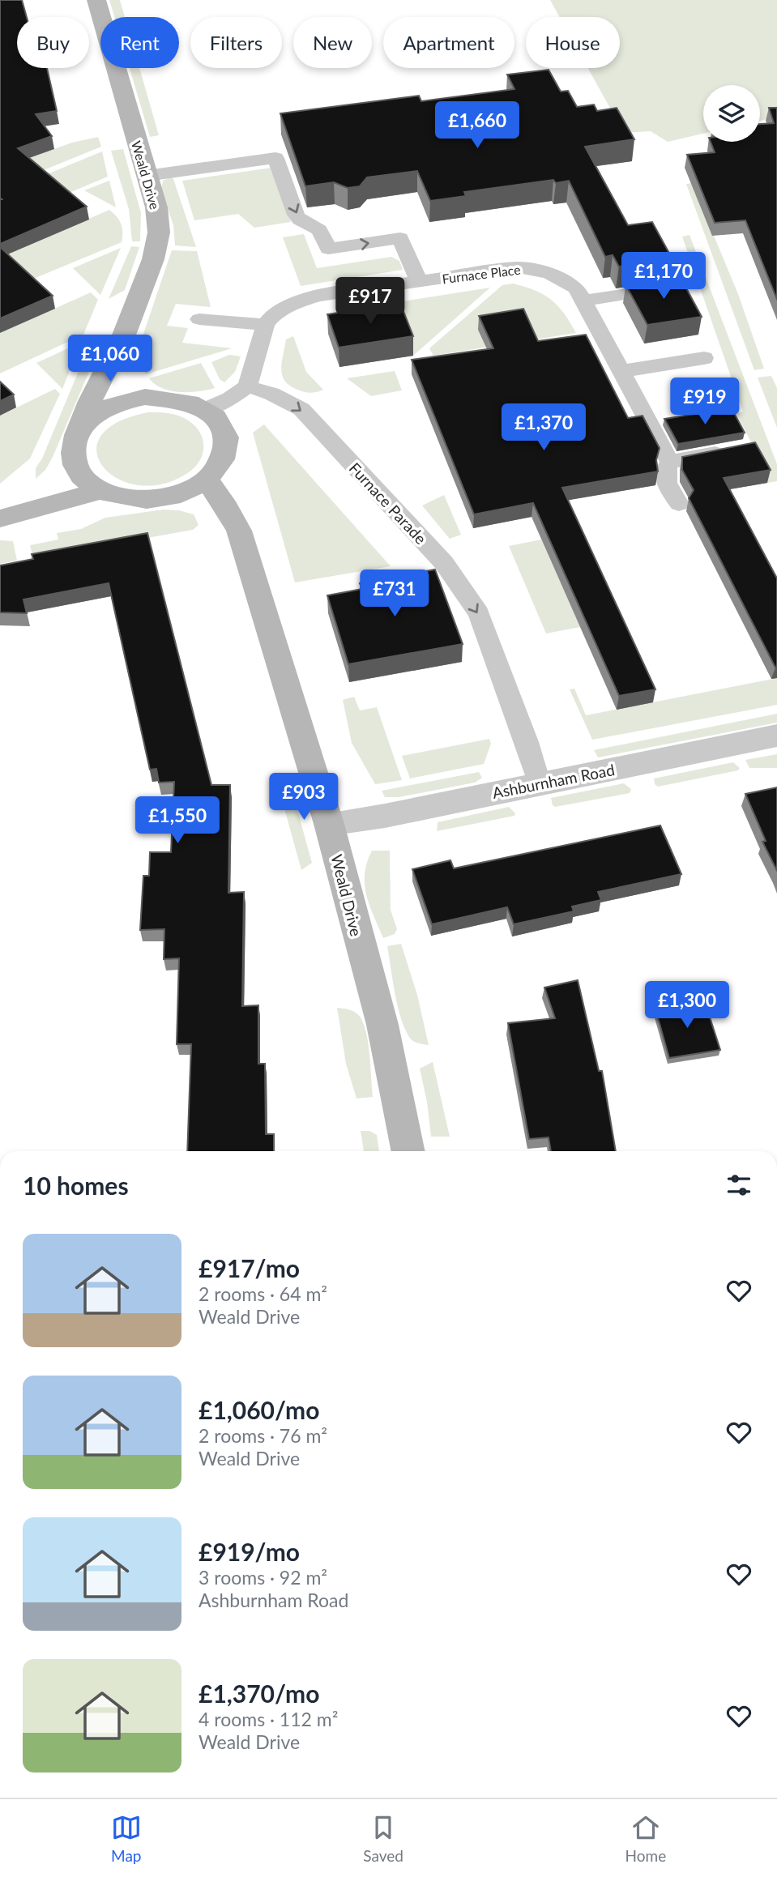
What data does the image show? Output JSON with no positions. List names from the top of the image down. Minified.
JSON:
{"streets":{"street":["Weald Drive","Ashburnham Road"],"lane":["Furnace Place","Furnace Parade"]},"crossings":[["Weald Drive","Ashburnham Road"],["Furnace Parade","Ashburnham Road"]],"one_way":["Furnace Parade"],"page":{"chip":["Buy","Rent","Filters","New","Apartment","House"],"price":["£1,660","£1,170","£917","£1,060","£919","£1,370","£731","£903","£1,550","£1,300"],"heading":"10 homes","list":[{"name":"£917/mo","note":"2 rooms · 64 m² · Weald Drive"},{"name":"£1,060/mo","note":"2 rooms · 76 m² · Weald Drive"},{"name":"£919/mo","note":"3 rooms · 92 m² · Ashburnham Road"},{"name":"£1,370/mo","note":"4 rooms · 112 m² · Weald Drive"}],"tabs":["Map","Saved","Home"]}}
